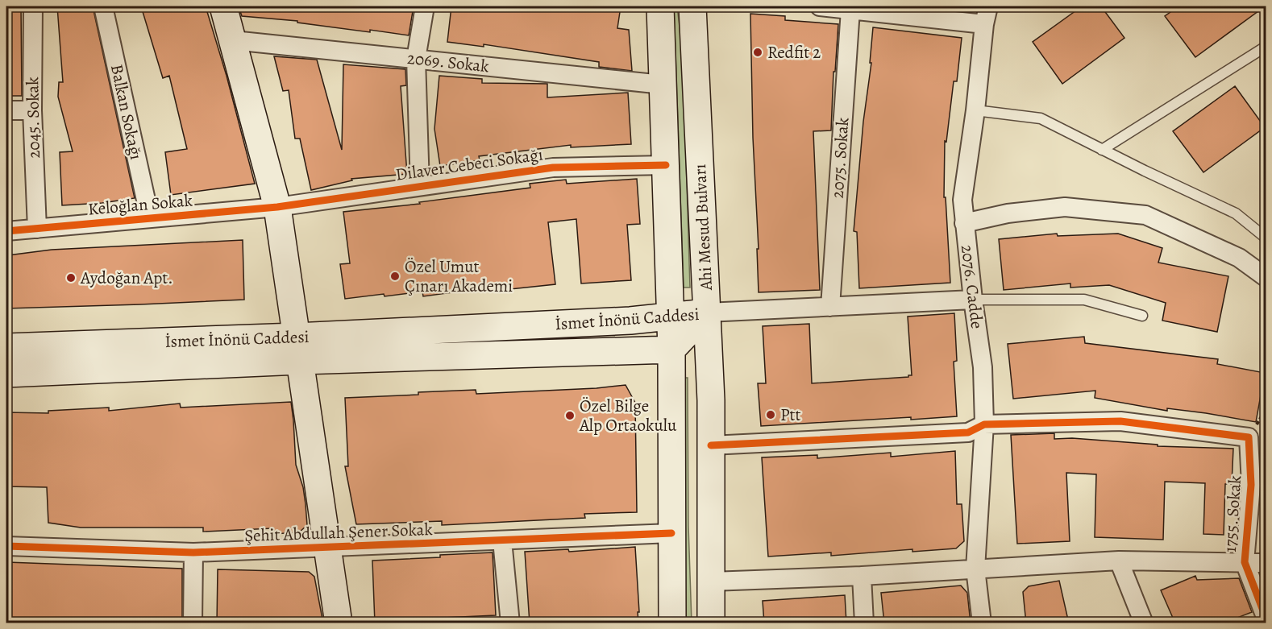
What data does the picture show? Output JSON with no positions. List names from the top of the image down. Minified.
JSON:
{"streets":{"main road":["Ahi Mesud Bulvarı","İsmet İnönü Caddesi"],"street":["2069. Sokak","Balkan Sokağı","2045. Sokak","2075. Sokak","Dilaver Cebeci Sokağı","Keloğlan Sokak","2076. Cadde","1755. Sokak","Şehit Abdullah Şener Sokak"]},"crossings":[["2069. Sokak","Ahi Mesud Bulvarı"],["Balkan Sokağı","Keloğlan Sokak"],["2045. Sokak","Keloğlan Sokak"],["Dilaver Cebeci Sokağı","Keloğlan Sokak"],["Dilaver Cebeci Sokağı","Ahi Mesud Bulvarı"],["Ahi Mesud Bulvarı","İsmet İnönü Caddesi"],["Ahi Mesud Bulvarı","Şehit Abdullah Şener Sokak"],["2076. Cadde","1755. Sokak"]],"places":["Redfit 2","Özel Umut Çınarı Akademi","Aydoğan Apt.","Ptt","Özel Bilge Alp Ortaokulu"]}
